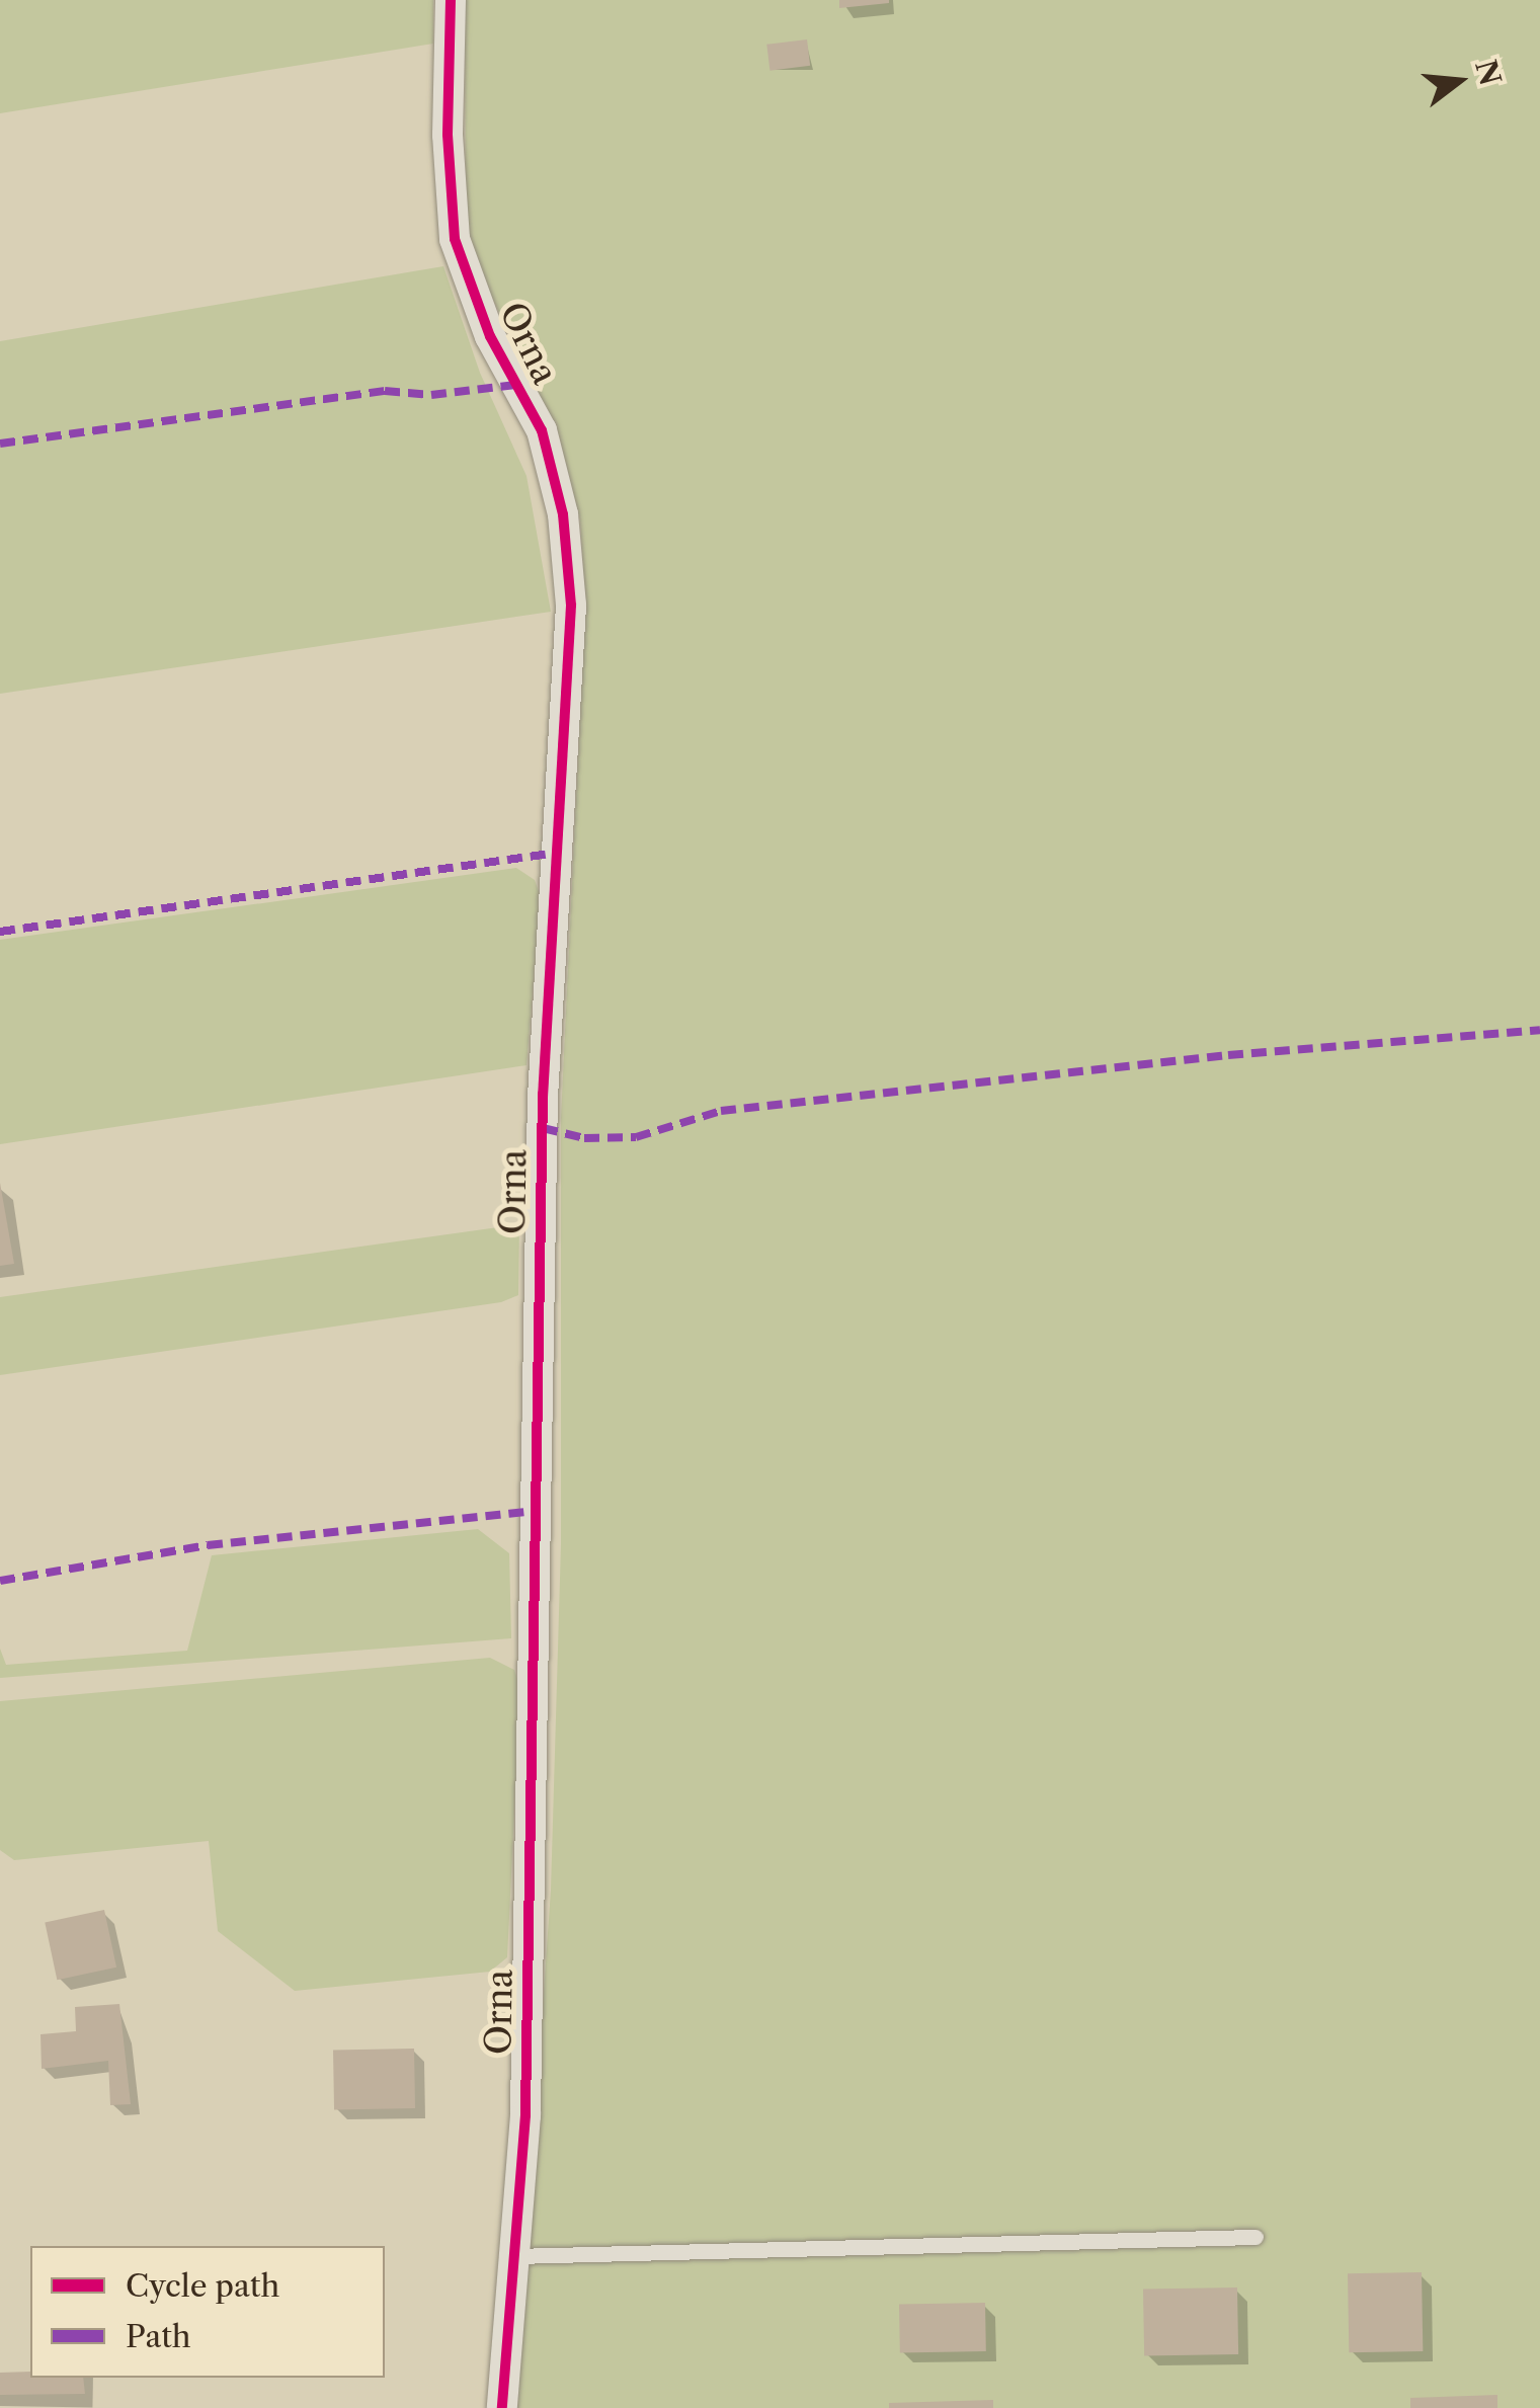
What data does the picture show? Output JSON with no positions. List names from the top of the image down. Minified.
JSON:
{"streets":{"street":["Orna"]},"legend":["Cycle path","Path"],"north":"right"}
